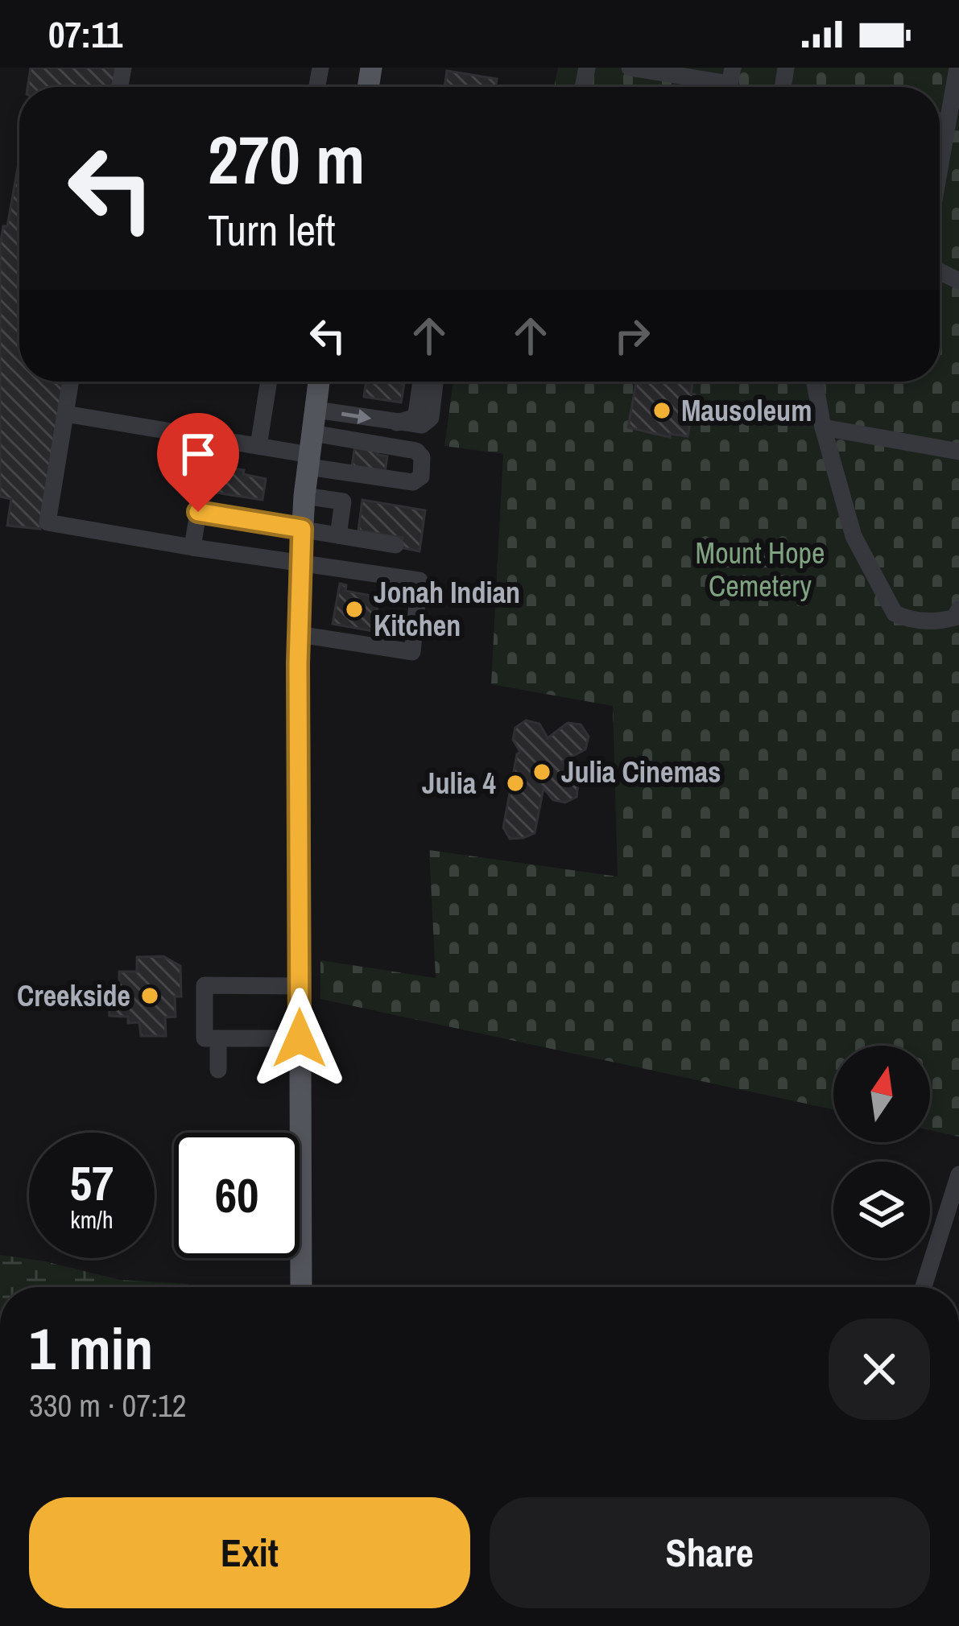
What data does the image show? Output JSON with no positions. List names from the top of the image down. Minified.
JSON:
{"parks":["Mount Hope Cemetery"],"places":["Mausoleum","Jonah Indian Kitchen","Julia Cinemas","Julia 4","Creekside"],"north":"top","page":{"status":"07:11","turn":["270 m","Turn left"],"speed":"57 km/h","limit":"60","heading":["1 min","330 m · 07:12"],"buttons":["Exit","Share"]}}
